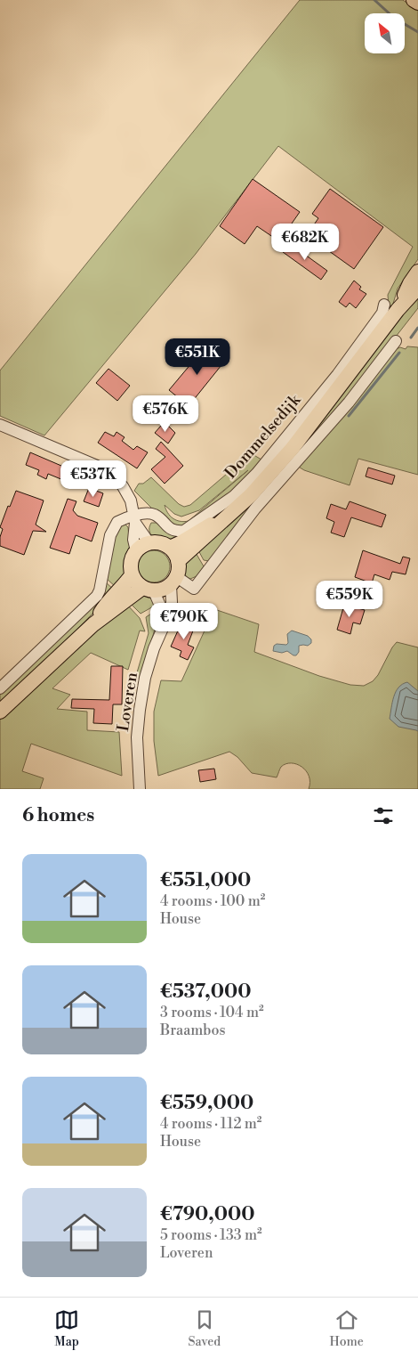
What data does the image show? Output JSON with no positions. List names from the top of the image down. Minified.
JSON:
{"streets":{"main road":["Dommelsedijk"],"street":["Loveren"]},"crossings":[["Dommelsedijk","Loveren"]],"north":"top left","page":{"price":["€682K","€551K","€576K","€537K","€559K","€790K"],"heading":"6 homes","list":[{"name":"€551,000","note":"4 rooms · 100 m² · House"},{"name":"€537,000","note":"3 rooms · 104 m² · Braambos"},{"name":"€559,000","note":"4 rooms · 112 m² · House"},{"name":"€790,000","note":"5 rooms · 133 m² · Loveren"}],"tabs":["Map","Saved","Home"]}}
